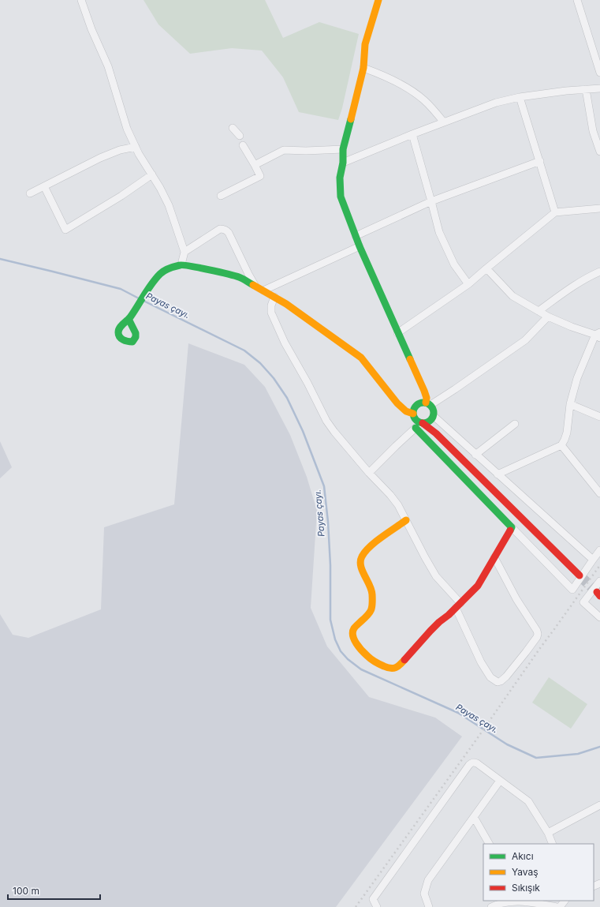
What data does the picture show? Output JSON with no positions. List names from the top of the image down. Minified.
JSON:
{"water":["Payas çayı."],"legend":["Akıcı","Yavaş","Sıkışık"],"scale_bar":"100 m"}
